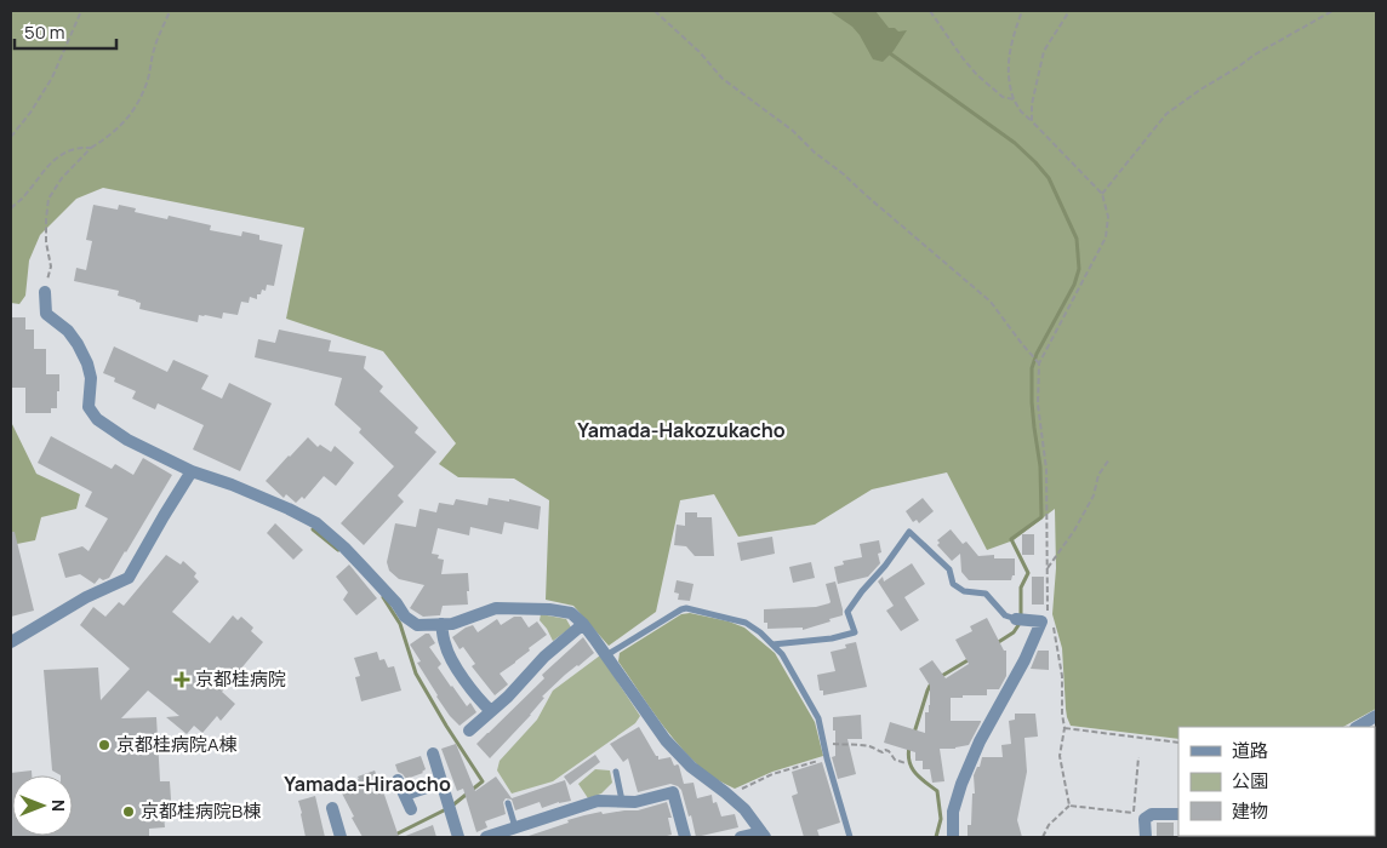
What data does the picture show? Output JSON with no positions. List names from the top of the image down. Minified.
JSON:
{"districts":["Yamada-Hakozukacho","Yamada-Hiraocho"],"places":{"health":["京都桂病院"],"other":["京都桂病院A棟","京都桂病院B棟"]},"legend":["道路","公園","建物"],"scale_bar":"50 m","north":"right"}
